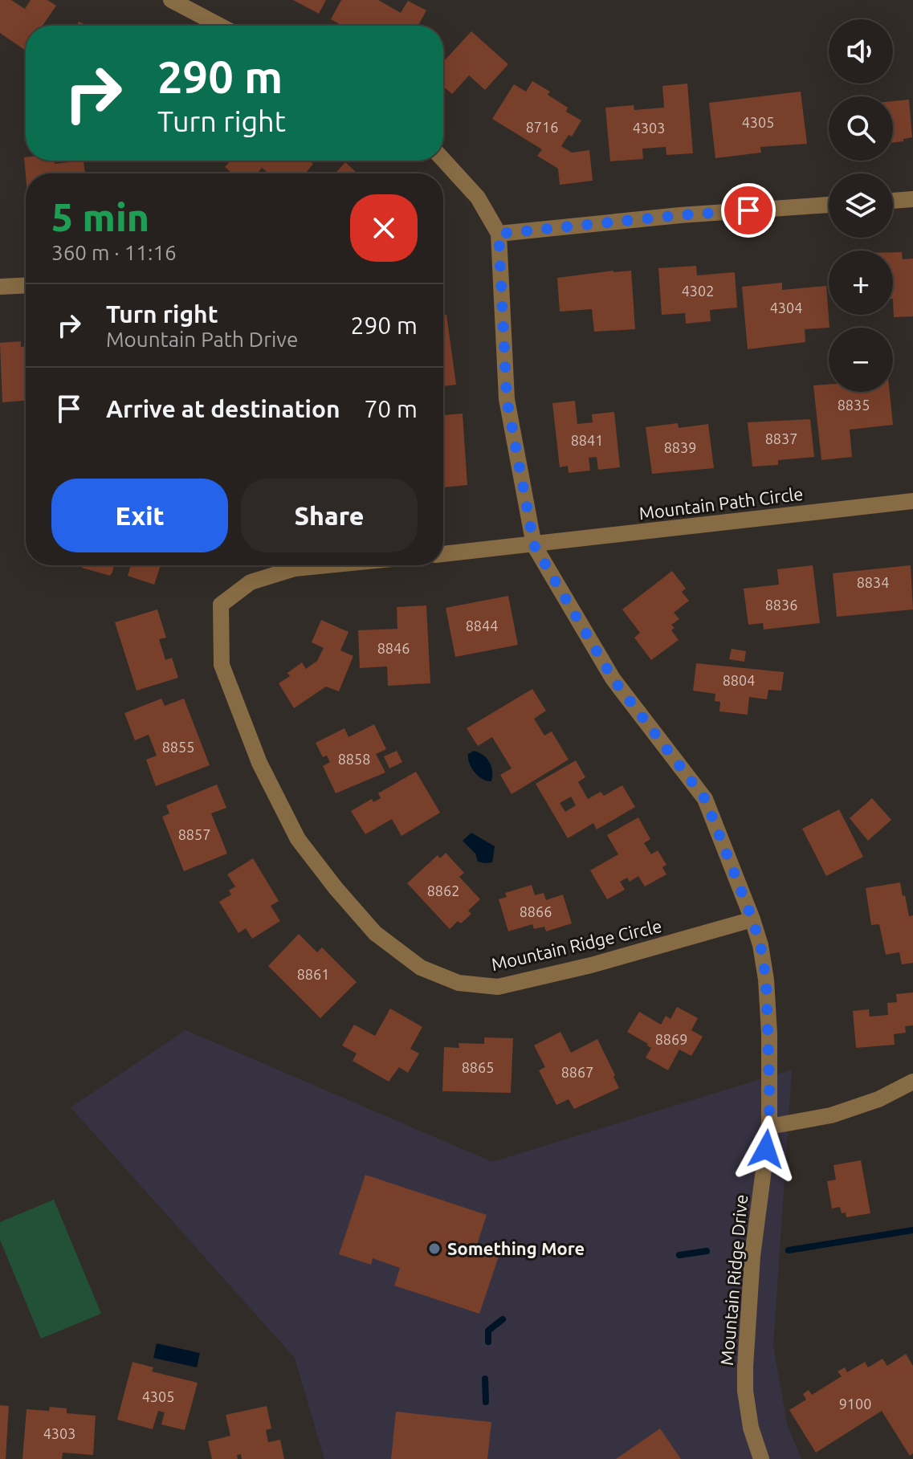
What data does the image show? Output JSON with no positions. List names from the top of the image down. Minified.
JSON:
{"streets":{"street":["Mountain Path Circle","Mountain Ridge Circle","Mountain Ridge Drive"]},"crossings":[["Mountain Path Circle","Mountain Ridge Drive"],["Mountain Ridge Circle","Mountain Ridge Drive"]],"places":["Something More"],"house_numbers":["4305","8716","4303","4302","4304","8835","8837","8841","8839","8834","8836","8844","8846","8804","8855","8858","8857","8862","8866","8861","8869","8865","8867","4305","9100","4303"],"page":{"map_buttons":["+","−"],"turn":["290 m","Turn right"],"heading":["5 min","360 m · 11:16"],"list":[{"name":"Turn right","note":"Mountain Path Drive","value":"290 m"},{"name":"Arrive at destination","value":"70 m"}],"buttons":["Exit","Share"]}}
